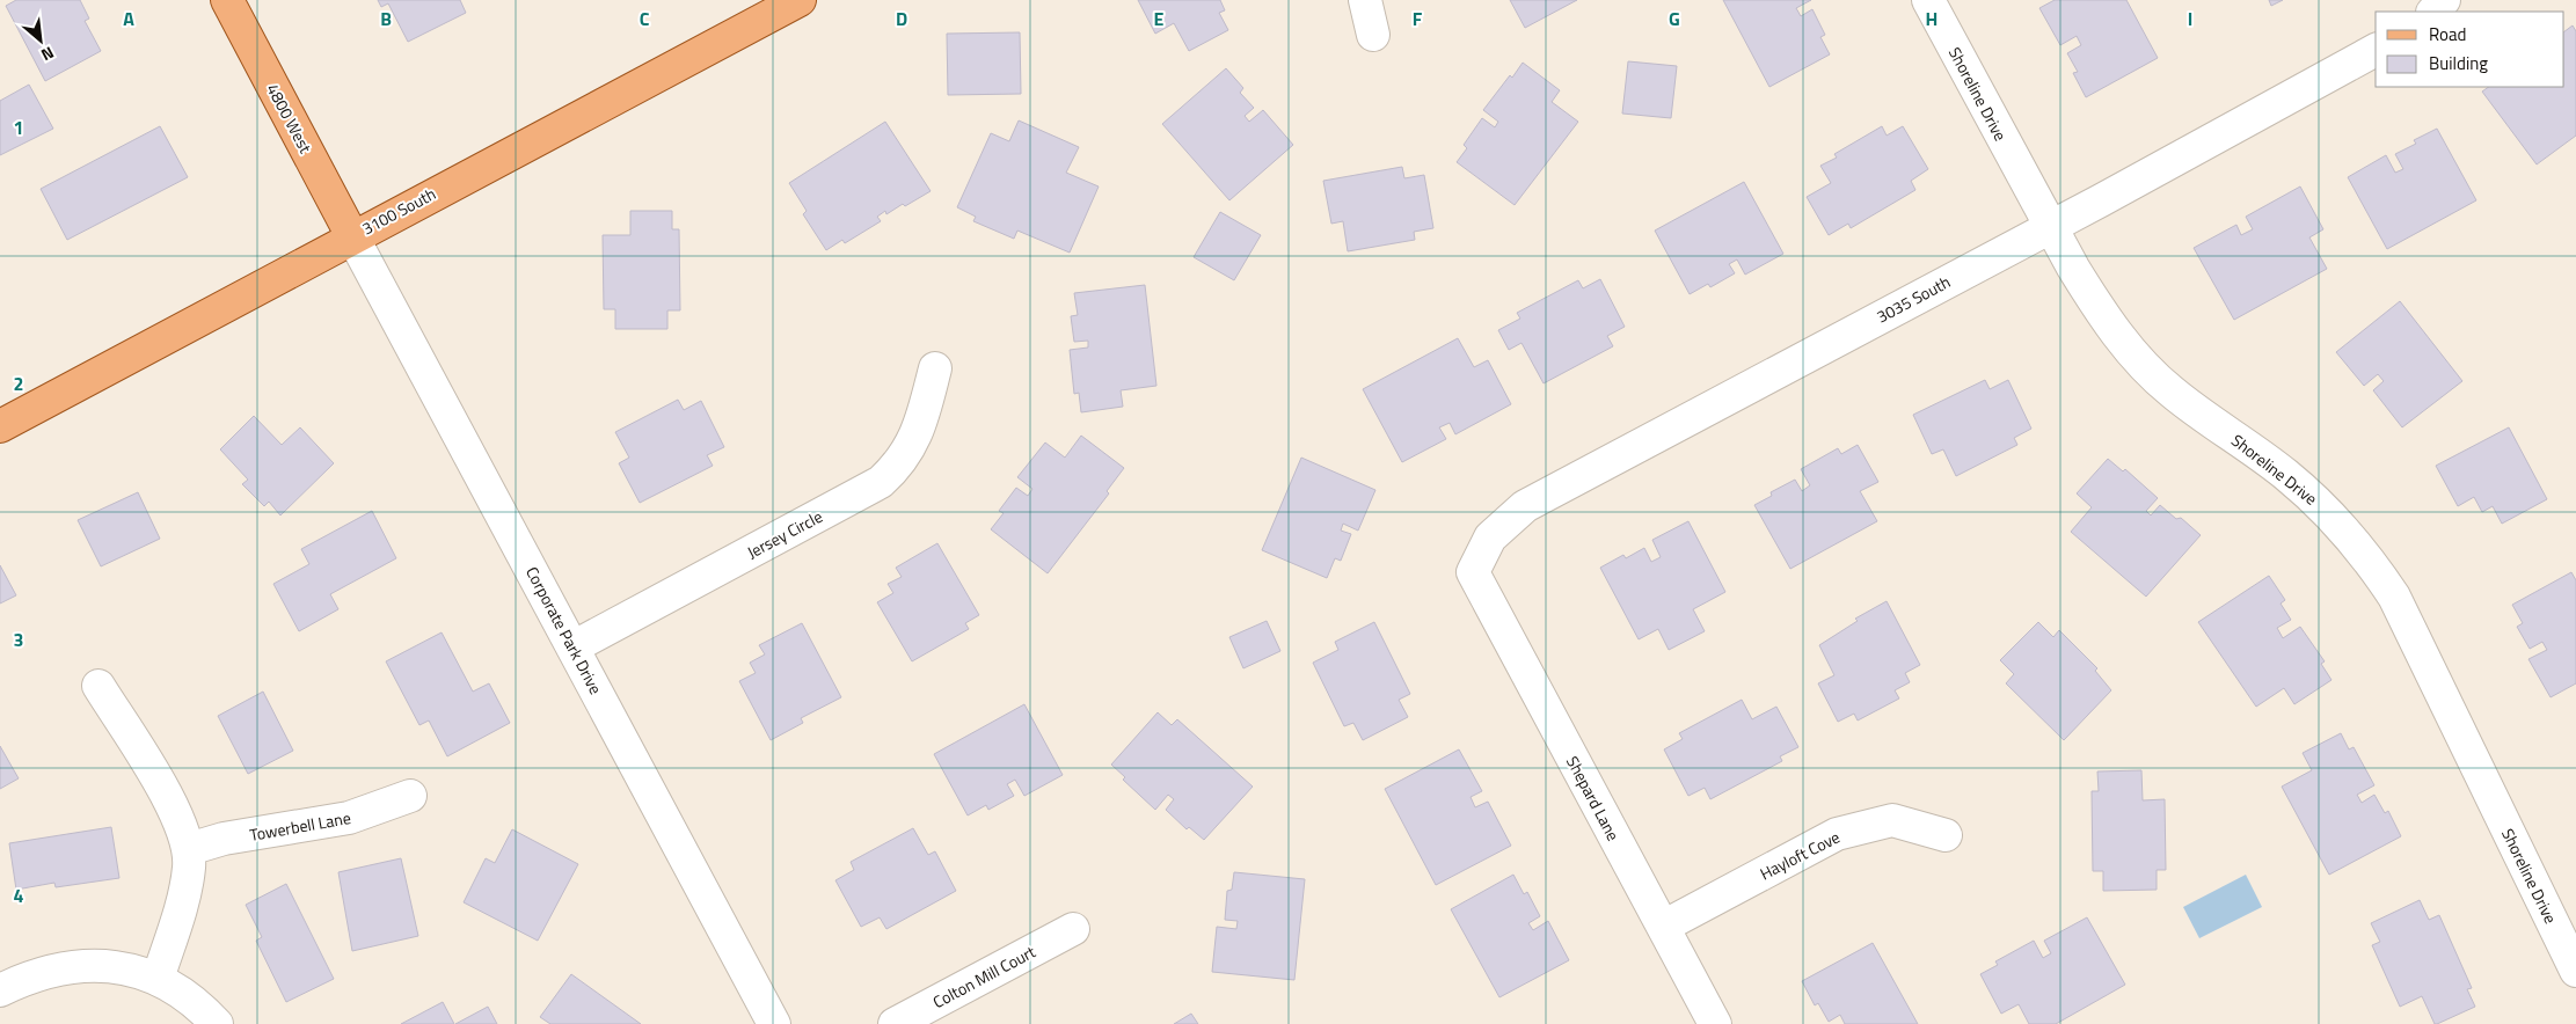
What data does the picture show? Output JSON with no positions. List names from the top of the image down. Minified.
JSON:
{"streets":{"main road":["4800 West","3100 South"],"street":["Shoreline Drive","3035 South","Jersey Circle","Corporate Park Drive","Shepard Lane","Towerbell Lane","Hayloft Cove","Colton Mill Court"]},"crossings":[["Shoreline Drive","3035 South"],["4800 West","3100 South"],["4800 West","Corporate Park Drive"],["3100 South","Corporate Park Drive"],["3035 South","Shepard Lane"],["Jersey Circle","Corporate Park Drive"],["Shepard Lane","Hayloft Cove"]],"legend":["Road","Building"],"north":"bottom right","grid":{"columns":["A","B","C","D","E","F","G","H","I"],"rows":["1","2","3","4"]}}
